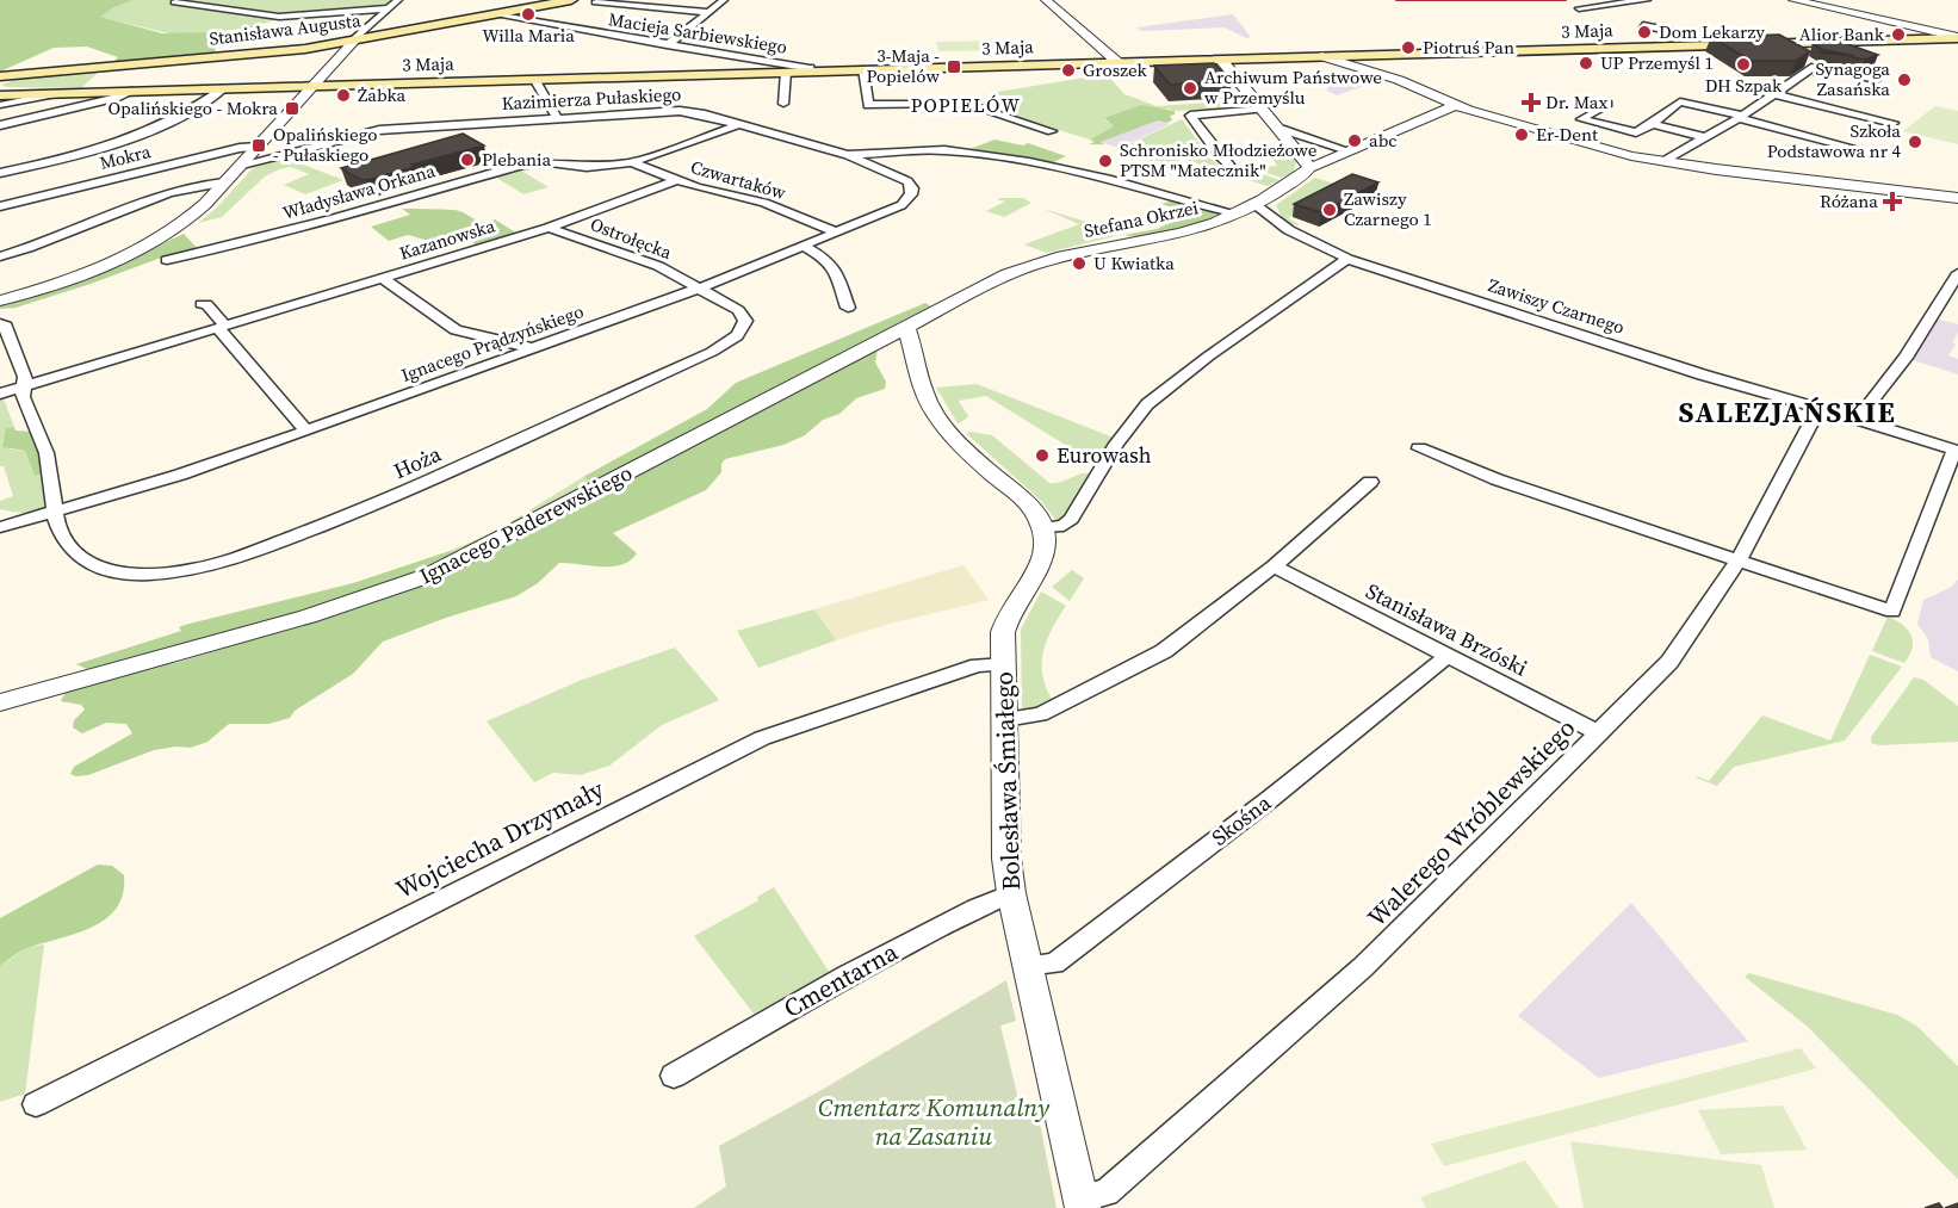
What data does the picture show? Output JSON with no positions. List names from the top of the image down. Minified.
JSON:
{"streets":{"main road":["Stanisława Augusta","3 Maja"],"street":["Macieja Sarbiewskiego","Kazimierza Pułaskiego","Mokra","Czwartaków","Władysława Orkana","Stefana Okrzei","Ostrołęcka","Kazanowska","Zawiszy Czarnego","Ignacego Prądzyńskiego","Hoża","Ignacego Paderewskiego","Stanisława Brzóski","Bolesława Śmiałego","Skośna","Walerego Wróblewskiego","Wojciecha Drzymały","Cmentarna"]},"crossings":[["Stanisława Augusta","Macieja Sarbiewskiego"],["3 Maja","Macieja Sarbiewskiego"],["Kazimierza Pułaskiego","Władysława Orkana"],["Kazimierza Pułaskiego","Stefana Okrzei"],["Kazimierza Pułaskiego","Ignacego Prądzyńskiego"],["Czwartaków","Władysława Orkana"],["Czwartaków","Kazanowska"],["Czwartaków","Ignacego Prądzyńskiego"],["Stefana Okrzei","Zawiszy Czarnego"],["Stefana Okrzei","Ignacego Paderewskiego"],["Ostrołęcka","Kazanowska"],["Ostrołęcka","Ignacego Prądzyńskiego"],["Ostrołęcka","Hoża"],["Zawiszy Czarnego","Walerego Wróblewskiego"],["Ignacego Prądzyńskiego","Hoża"],["Stanisława Brzóski","Skośna"],["Stanisława Brzóski","Walerego Wróblewskiego"],["Bolesława Śmiałego","Skośna"],["Bolesława Śmiałego","Walerego Wróblewskiego"],["Bolesława Śmiałego","Wojciecha Drzymały"],["Bolesława Śmiałego","Cmentarna"]],"districts":["POPIELÓW","SALEZJAŃSKIE"],"parks":["Cmentarz Komunalny na Zasaniu"],"places":{"other":["Willa Maria","Dom Lekarzy","Alior Bank","Piotruś Pan","UP Przemyśl 1","DH Szpak","Groszek","Synagoga Zasańska","Archiwum Państwowe w Przemyślu","Żabka","Er-Dent","abc","Szkoła Podstawowa nr 4","Plebania","Schronisko Młodzieżowe PTSM \"Matecznik\"","Zawiszy Czarnego 1","U Kwiatka","Eurowash"],"transit":["3-Maja - Popielów","Opalińskiego - Mokra","Opalińskiego - Pułaskiego"],"health":["Dr. Max","Różana"]}}
